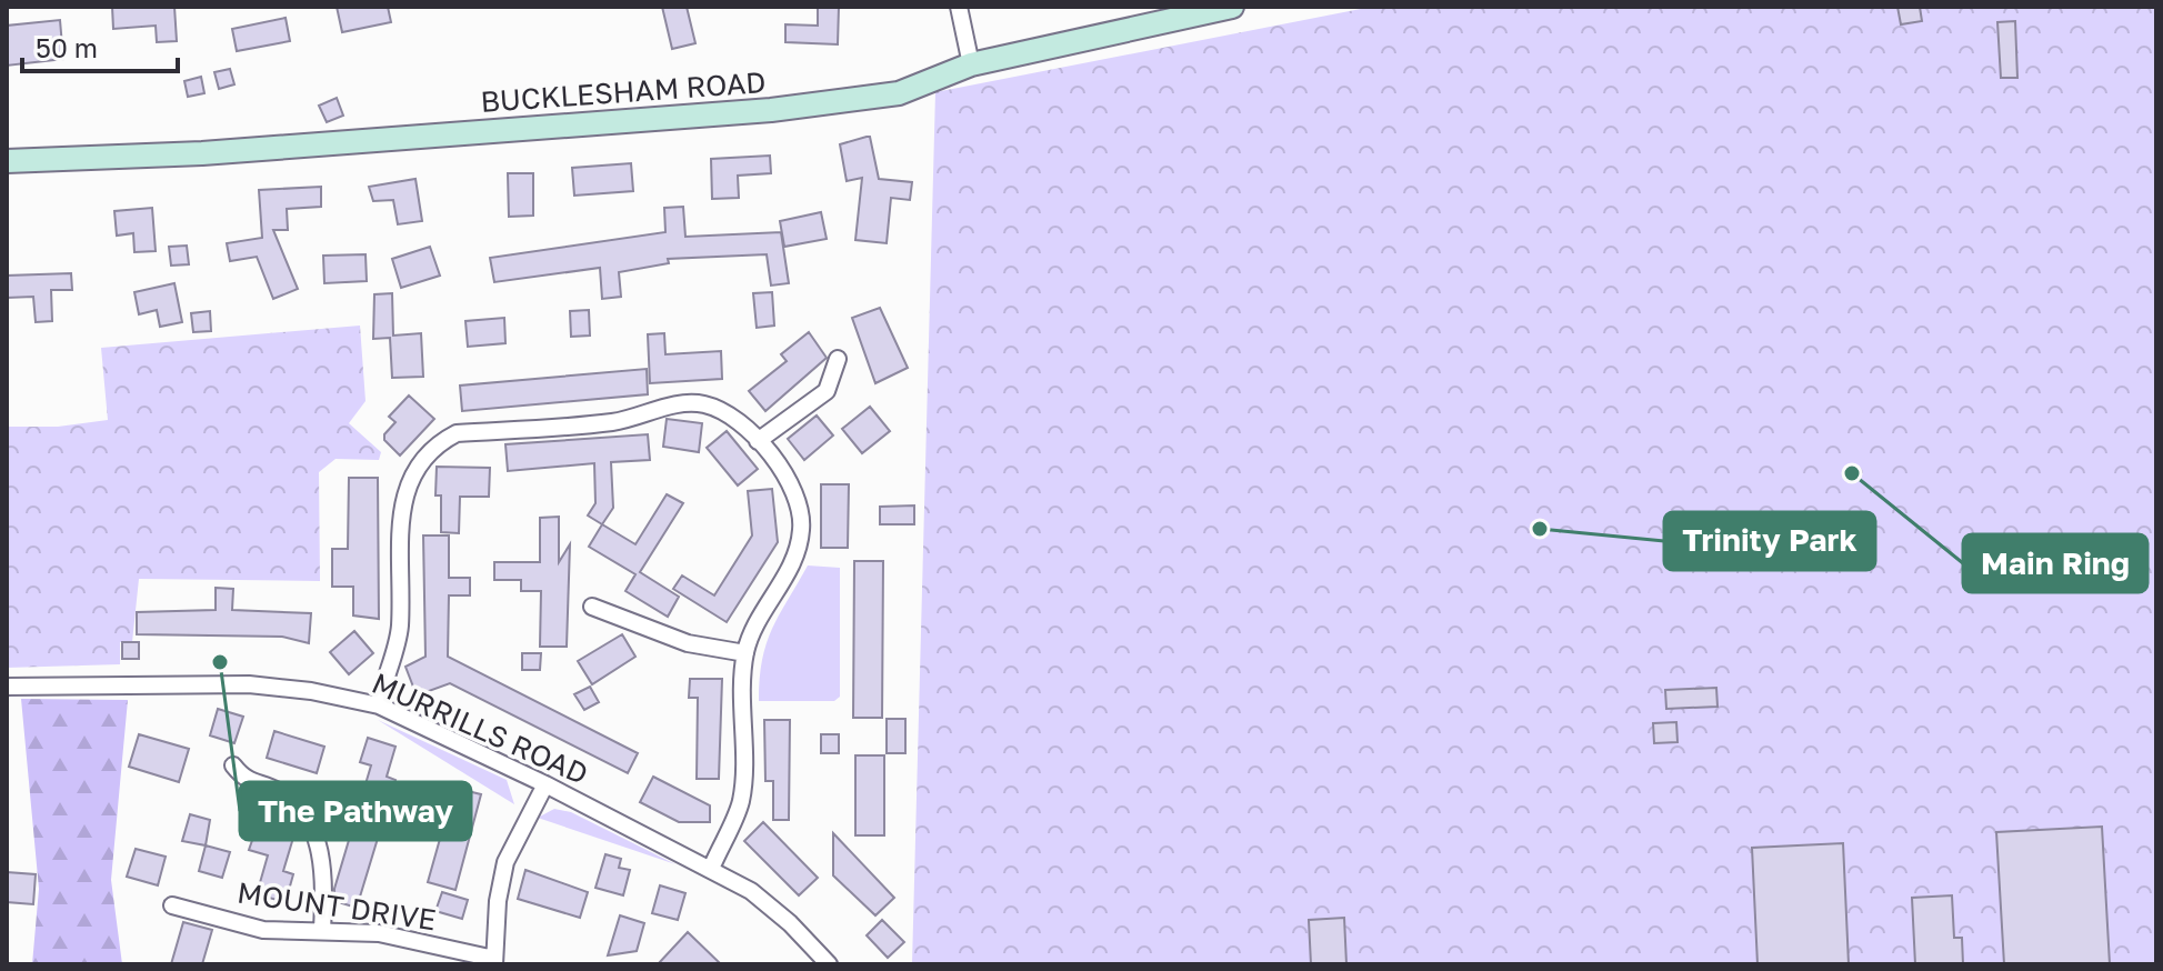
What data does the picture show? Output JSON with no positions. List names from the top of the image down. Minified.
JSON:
{"streets":{"street":["BUCKLESHAM ROAD","MURRILLS ROAD","MOUNT DRIVE"]},"places":["Main Ring","Trinity Park","The Pathway"],"scale_bar":"50 m"}
